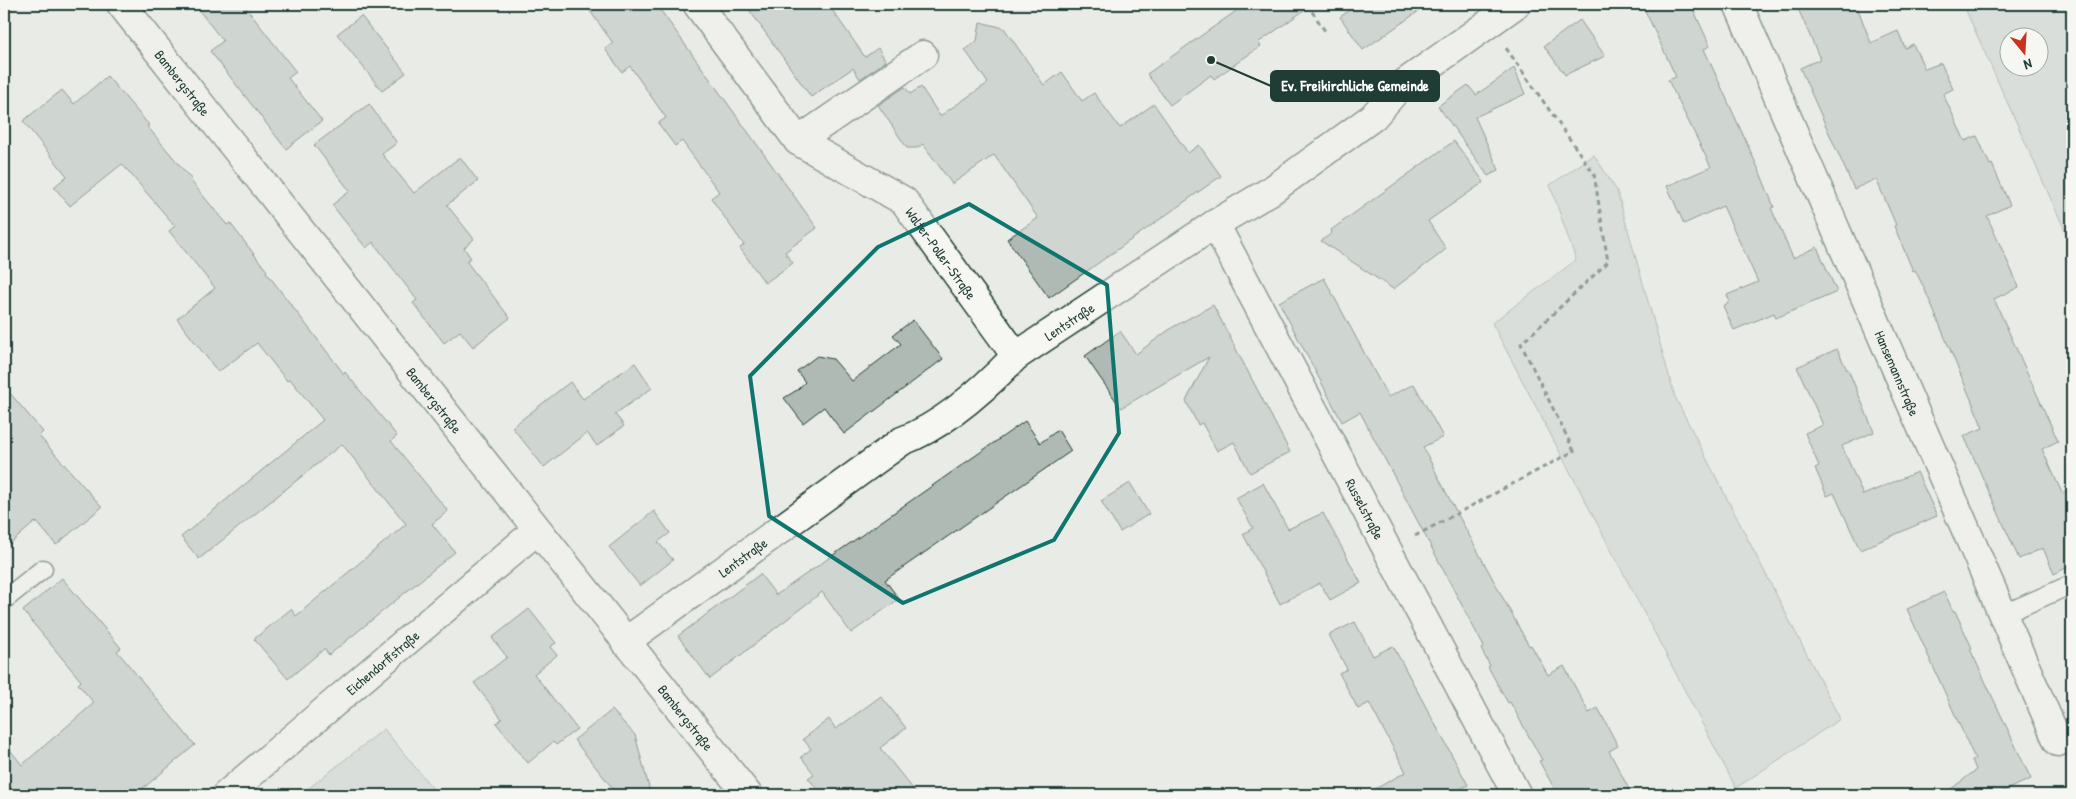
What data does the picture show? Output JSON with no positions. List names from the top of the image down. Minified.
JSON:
{"streets":{"street":["Bambergstraße","Walter-Poller-Straße","Lentstraße","Hansemannstraße","Russelstraße","Eichendorffstraße"]},"crossings":[["Bambergstraße","Lentstraße"],["Bambergstraße","Eichendorffstraße"],["Walter-Poller-Straße","Lentstraße"],["Lentstraße","Russelstraße"]],"places":["Ev. Freikirchliche Gemeinde"],"north":"bottom"}
